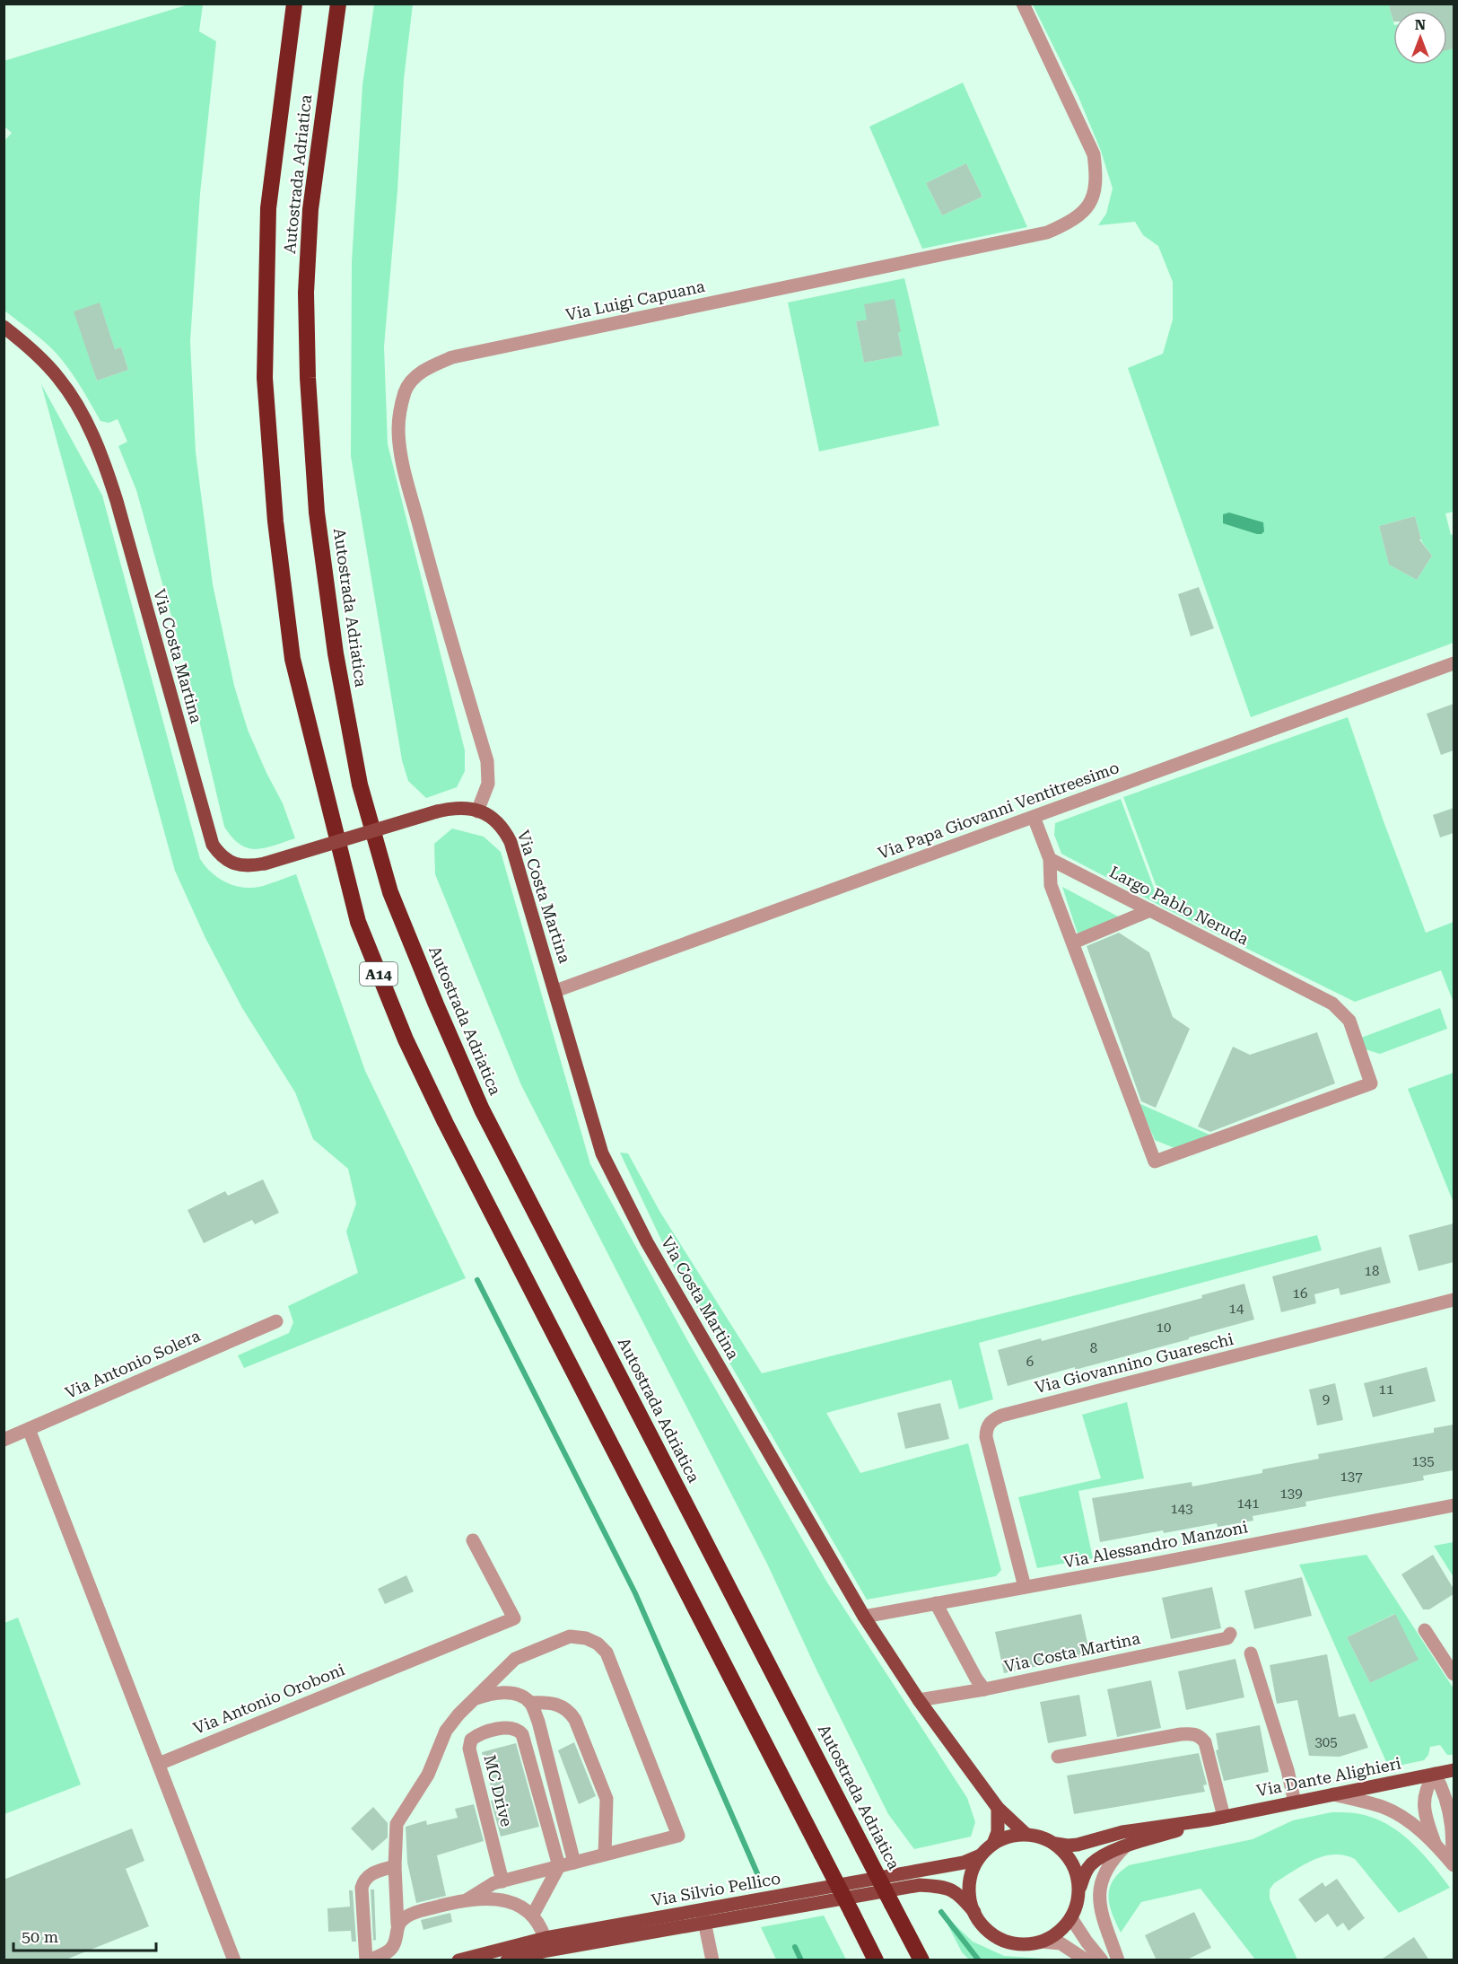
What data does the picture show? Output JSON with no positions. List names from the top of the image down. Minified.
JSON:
{"streets":{"highway":["Autostrada Adriatica","A14"],"main road":["Via Costa Martina","Via Dante Alighieri","Via Silvio Pellico"],"street":["Via Luigi Capuana","Via Papa Giovanni Ventitreesimo","Largo Pablo Neruda","Via Giovannino Guareschi","Via Antonio Solera","Via Alessandro Manzoni","Via Antonio Oroboni","MC Drive"]},"crossings":[["Via Luigi Capuana","Via Costa Martina"],["Via Costa Martina","Via Papa Giovanni Ventitreesimo"],["Via Costa Martina","Via Alessandro Manzoni"],["Via Costa Martina","Via Dante Alighieri"],["Via Costa Martina","Via Silvio Pellico"],["Via Giovannino Guareschi","Via Alessandro Manzoni"],["Via Dante Alighieri","Via Silvio Pellico"]],"house_numbers":["18","16","14","10","8","6","11","9","135","137","139","141","143","305"],"scale_bar":"50 m","north":"top"}
